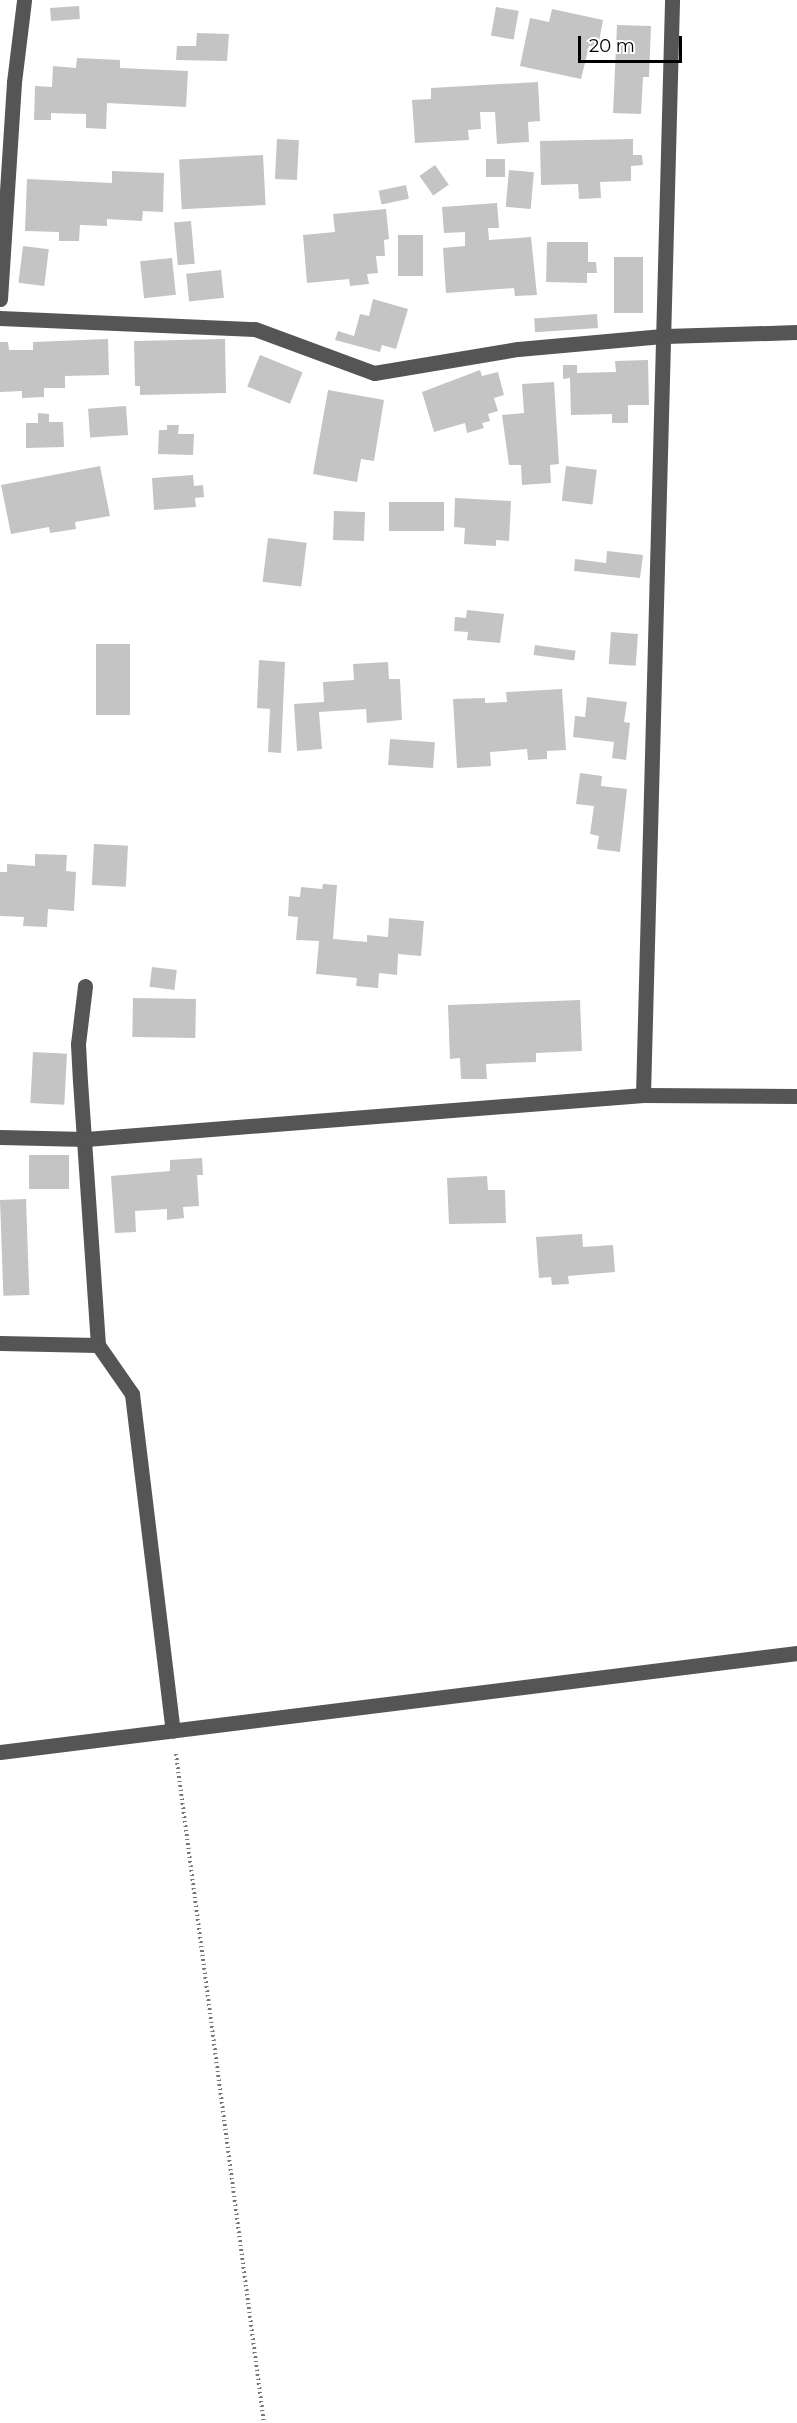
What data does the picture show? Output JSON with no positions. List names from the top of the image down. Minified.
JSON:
{"scale_bar":"20 m"}
